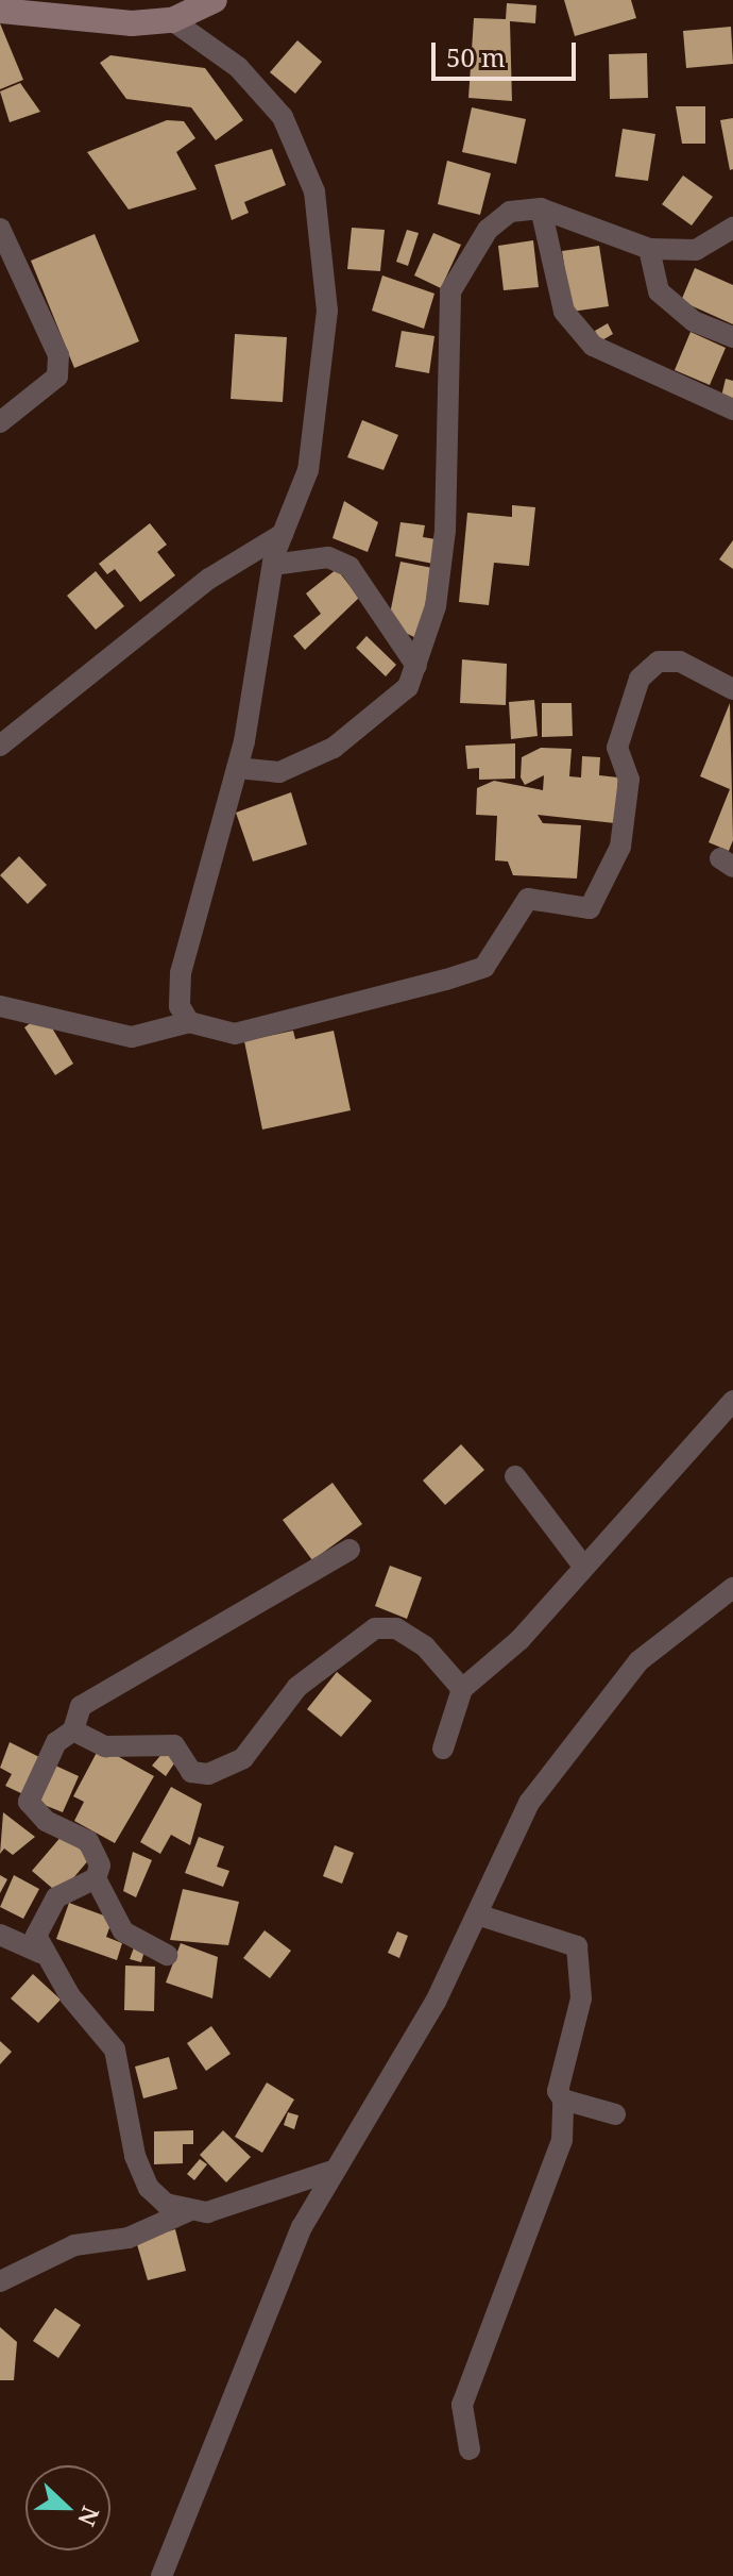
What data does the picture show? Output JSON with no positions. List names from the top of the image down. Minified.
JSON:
{"scale_bar":"50 m","north":"right"}
